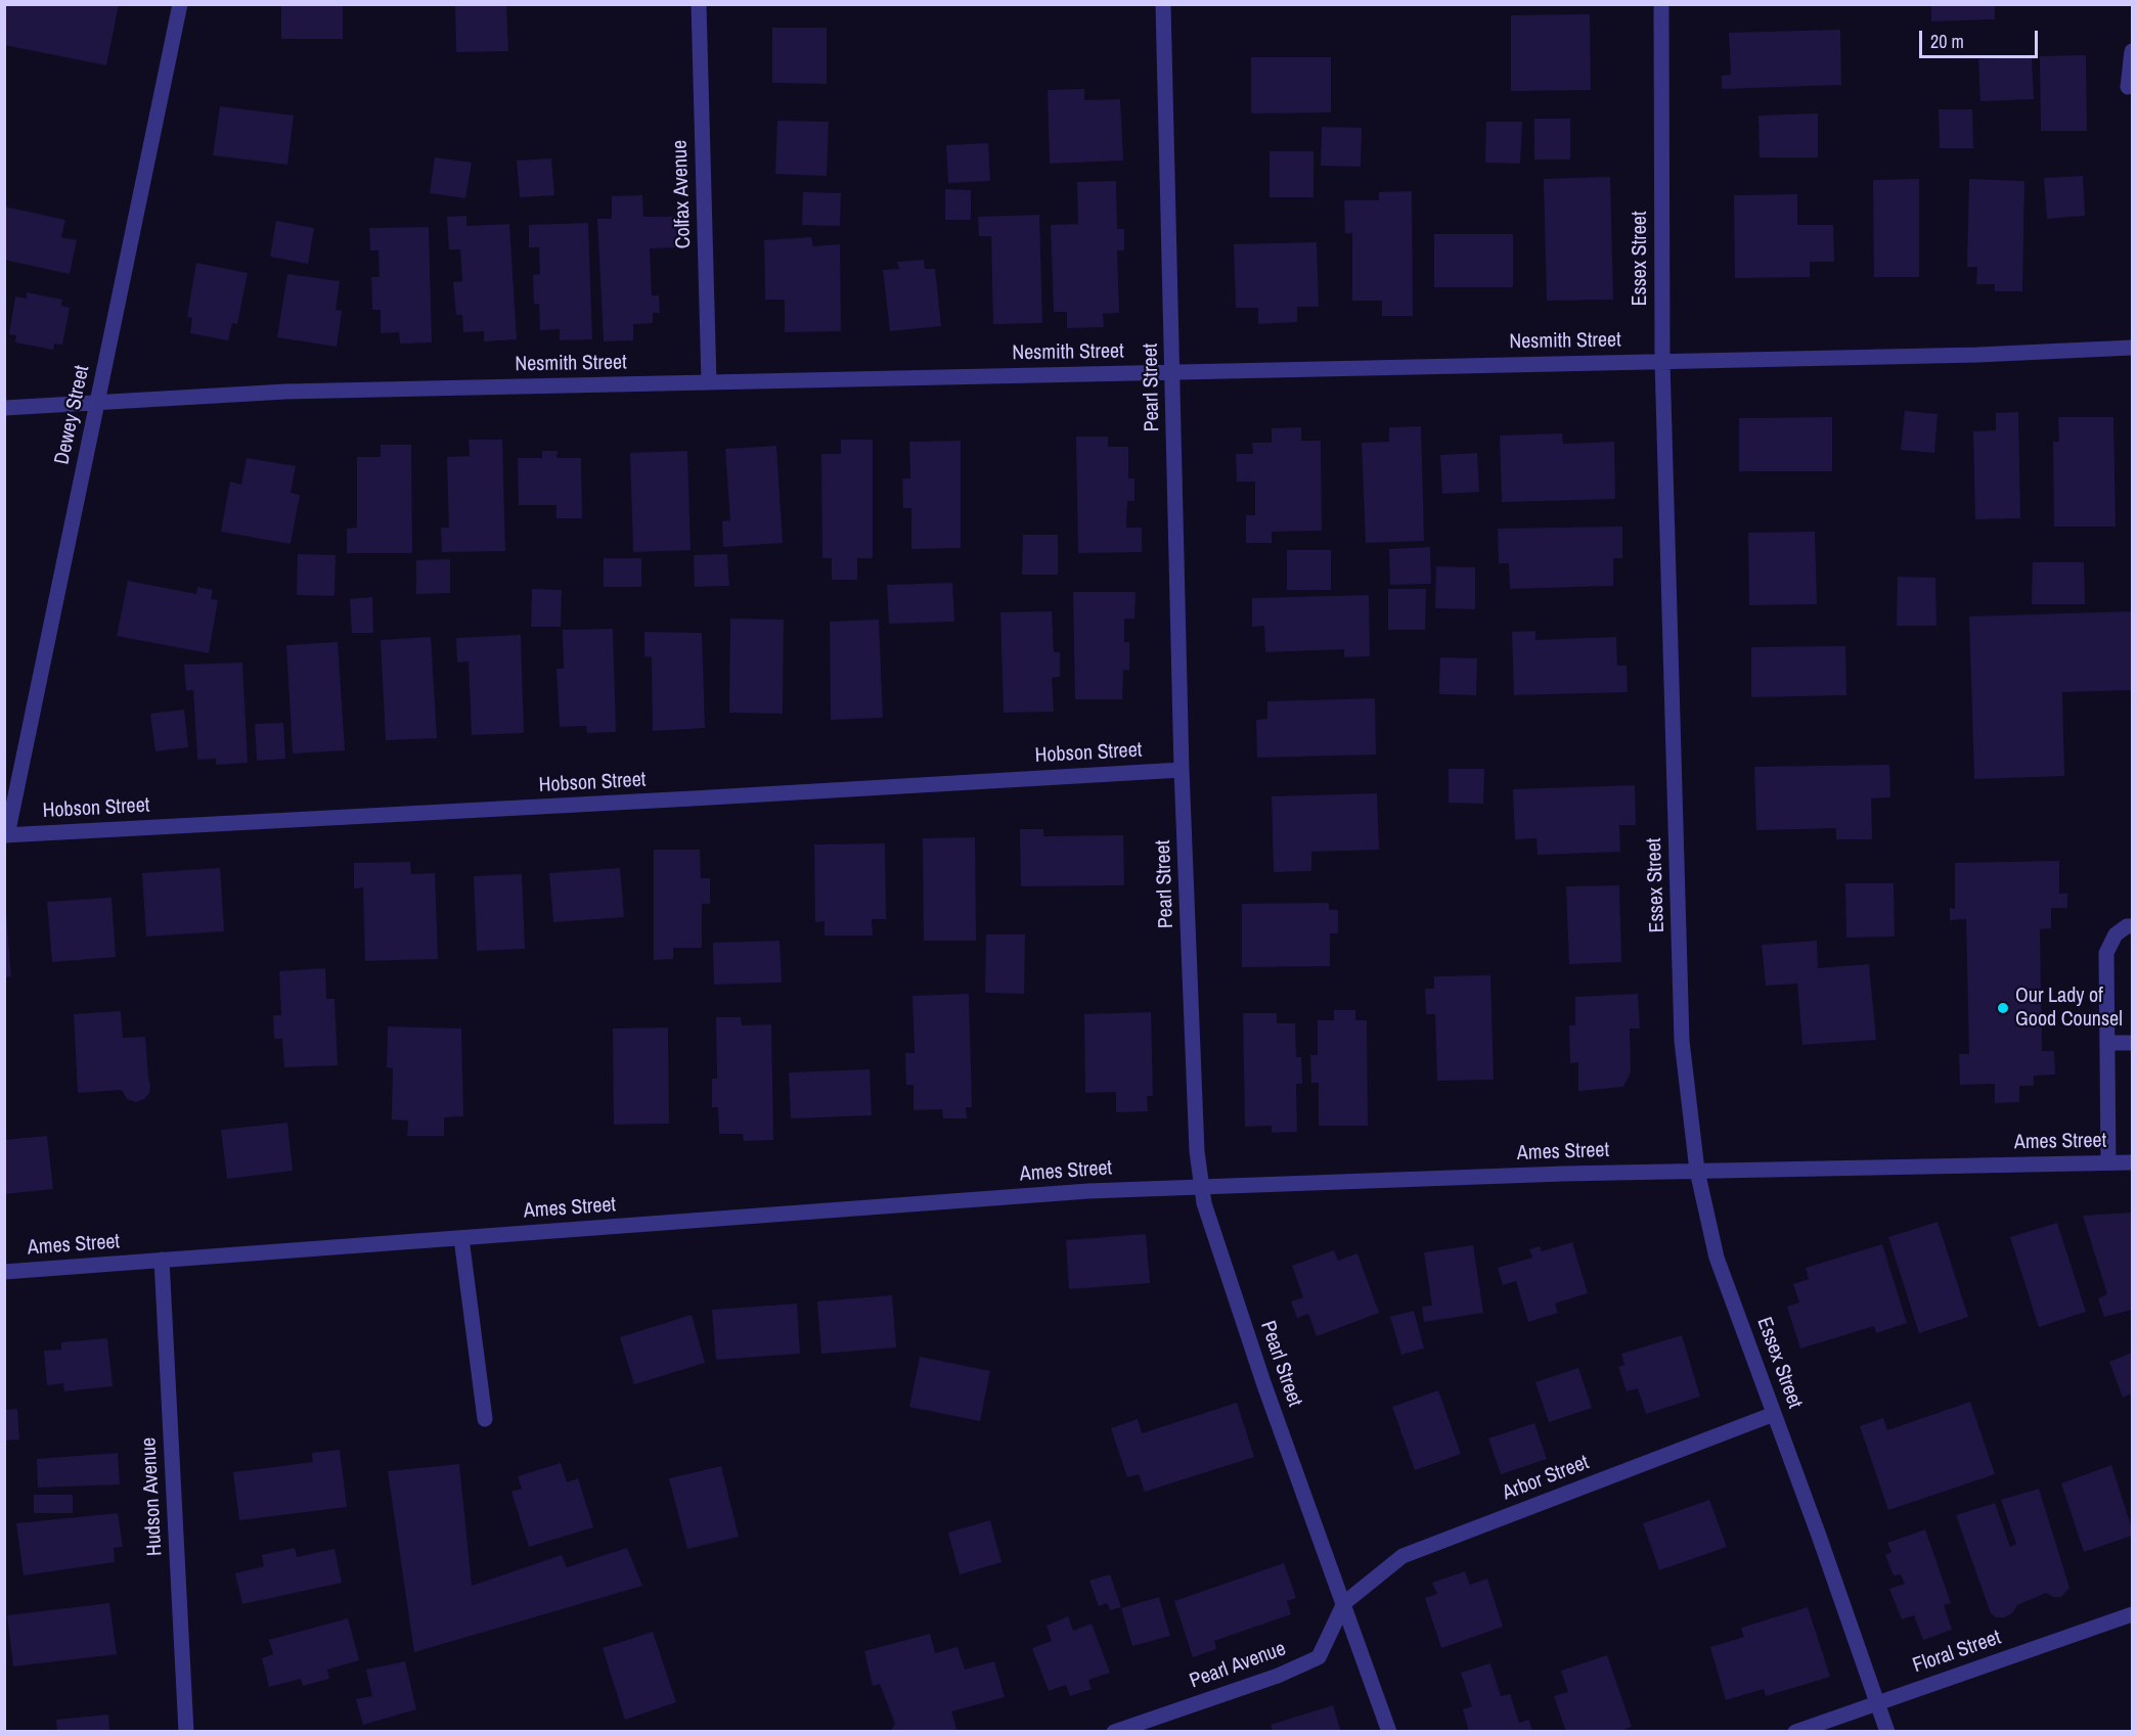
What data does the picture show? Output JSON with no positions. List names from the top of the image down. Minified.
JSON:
{"streets":{"street":["Colfax Avenue","Essex Street","Nesmith Street","Pearl Street","Dewey Street","Hobson Street","Ames Street","Arbor Street","Hudson Avenue","Floral Street","Pearl Avenue"]},"crossings":[["Colfax Avenue","Nesmith Street"],["Essex Street","Nesmith Street"],["Essex Street","Ames Street"],["Essex Street","Arbor Street"],["Essex Street","Floral Street"],["Nesmith Street","Pearl Street"],["Nesmith Street","Dewey Street"],["Pearl Street","Hobson Street"],["Pearl Street","Ames Street"],["Pearl Street","Arbor Street"],["Pearl Street","Pearl Avenue"],["Dewey Street","Hobson Street"],["Ames Street","Hudson Avenue"],["Arbor Street","Pearl Avenue"]],"places":["Our Lady of Good Counsel"],"scale_bar":"20 m"}
